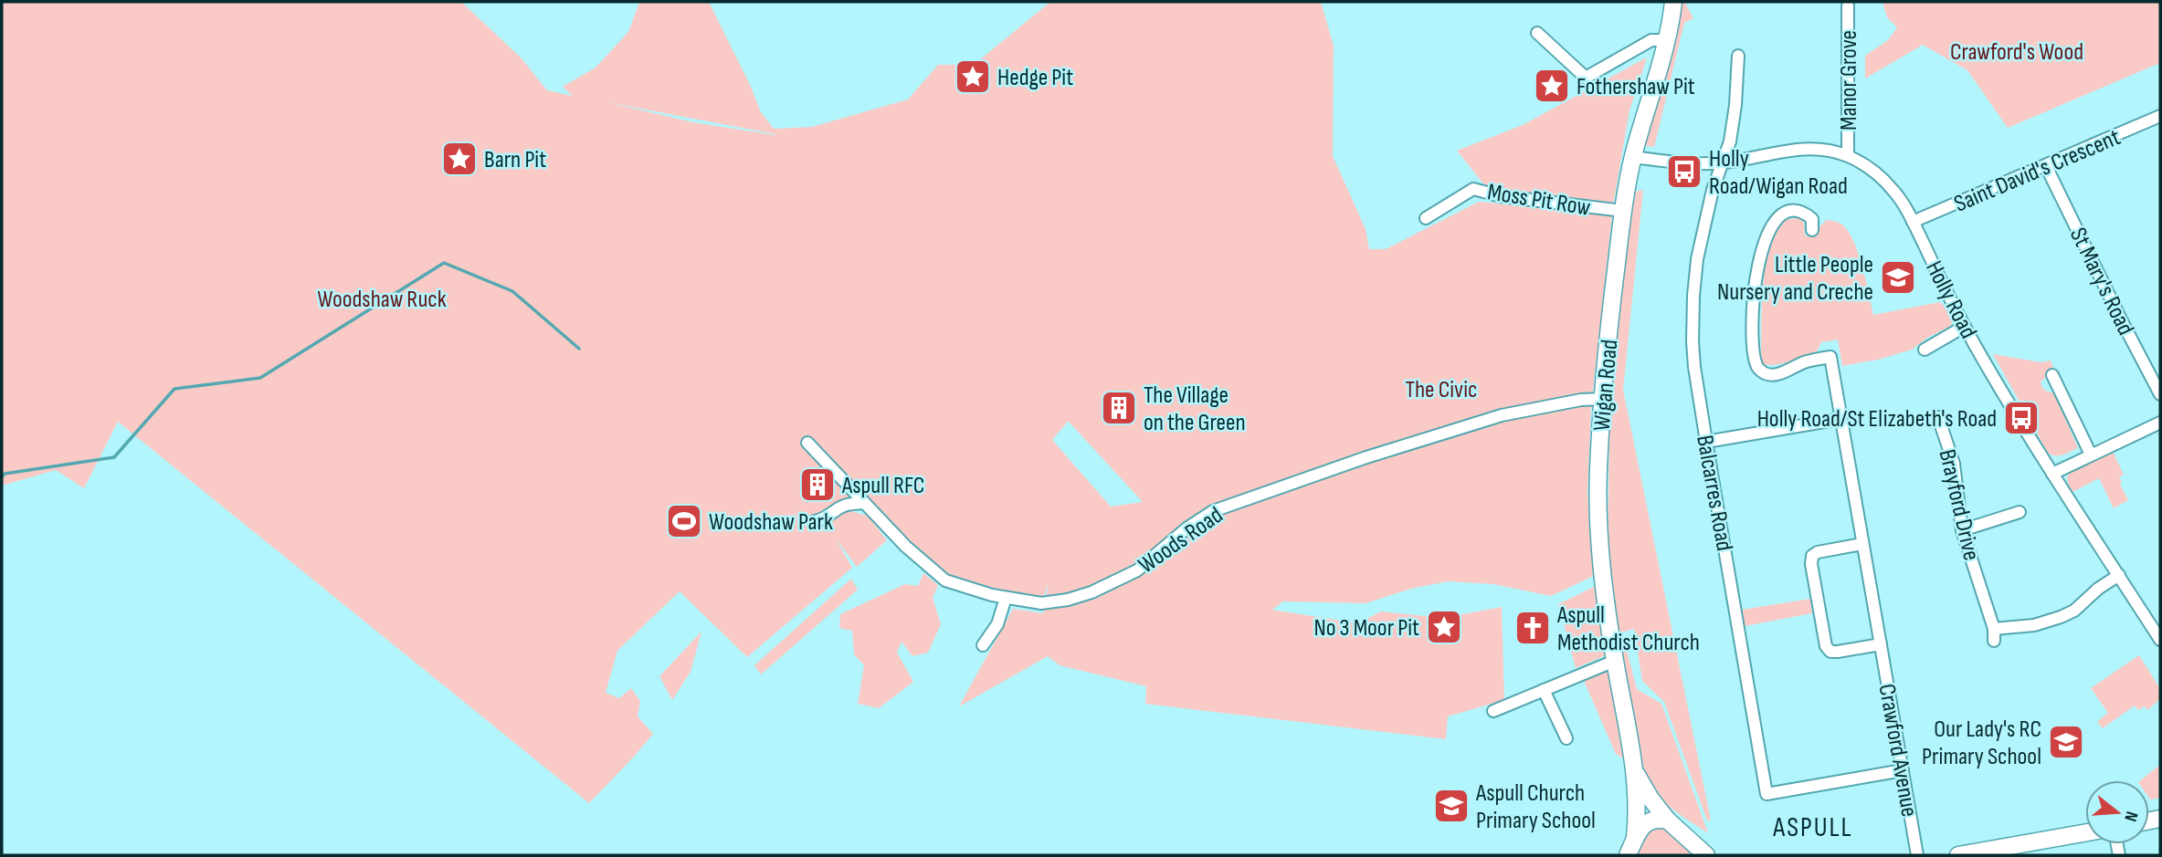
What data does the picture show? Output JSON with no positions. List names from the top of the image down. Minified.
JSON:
{"streets":{"main road":["Wigan Road"],"street":["Manor Grove","Saint David's Crescent","Moss Pit Row","St Mary's Road","Holly Road","Balcarres Road","Brayford Drive","Woods Road","Crawford Avenue"]},"crossings":[["Manor Grove","Holly Road"],["Saint David's Crescent","St Mary's Road"],["Saint David's Crescent","Holly Road"],["Moss Pit Row","Wigan Road"],["Holly Road","Wigan Road"],["Holly Road","Balcarres Road"],["Holly Road","Brayford Drive"],["Wigan Road","Woods Road"],["Balcarres Road","Crawford Avenue"]],"districts":["ASPULL"],"parks":["Crawford's Wood","Woodshaw Ruck","The Civic"],"places":{"place":["Hedge Pit","Fothershaw Pit","Barn Pit","No 3 Moor Pit"],"bus stop":["Holly Road/Wigan Road","Holly Road/St Elizabeth's Road"],"school or university":["Little People Nursery and Creche","Our Lady's RC Primary School","Aspull Church Primary School"],"building":["The Village on the Green","Aspull RFC"],"sports":["Woodshaw Park"],"church":["Aspull Methodist Church"]},"north":"right"}
